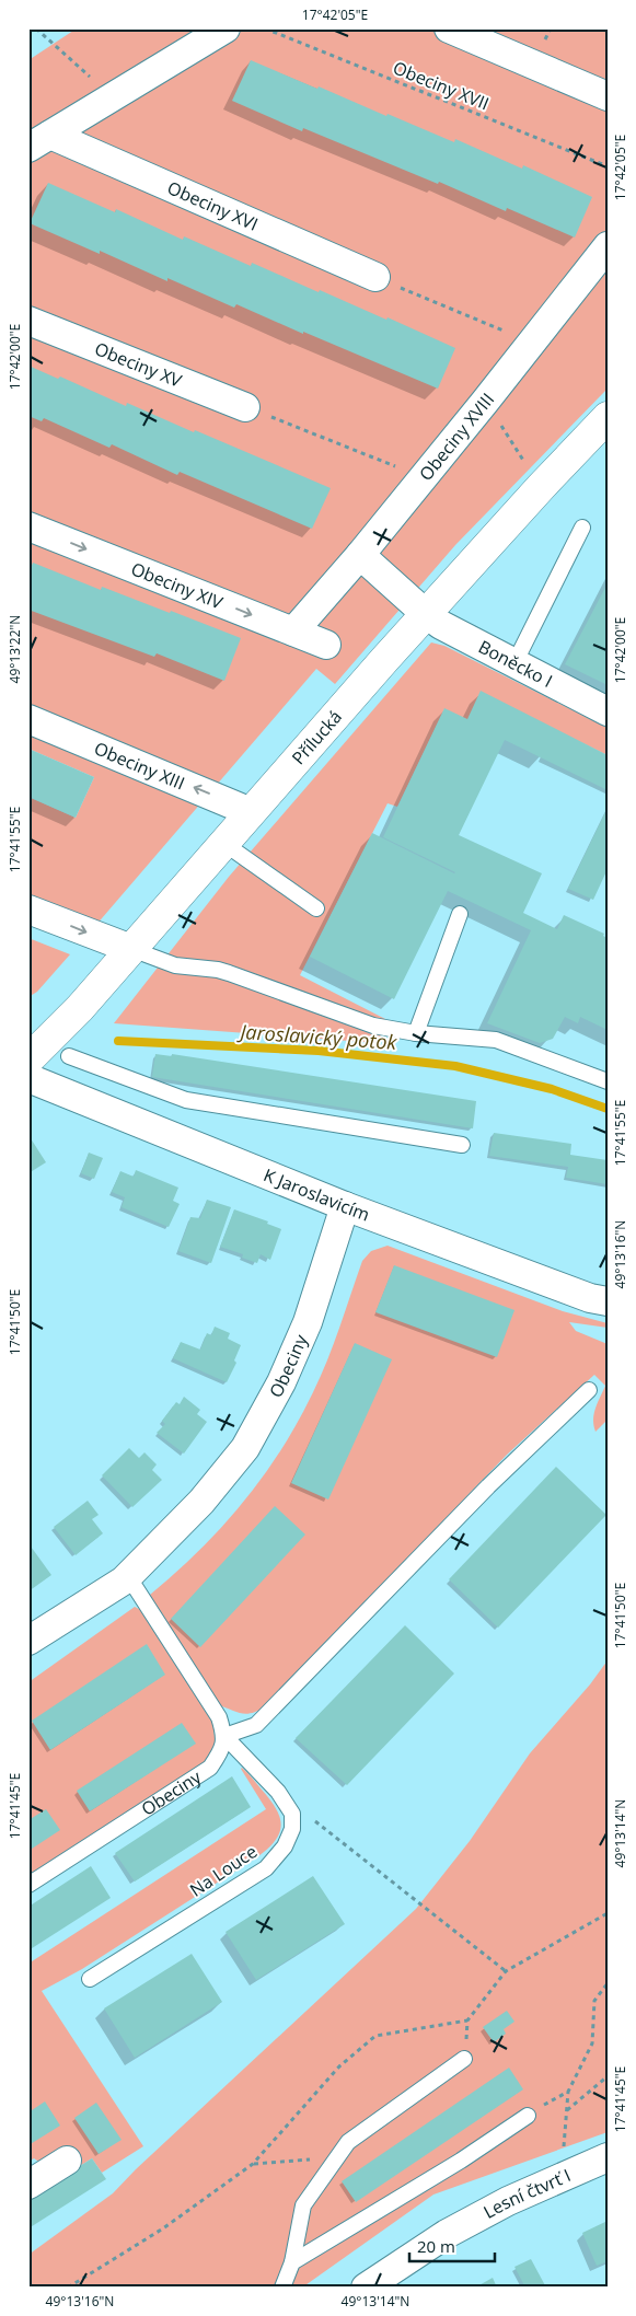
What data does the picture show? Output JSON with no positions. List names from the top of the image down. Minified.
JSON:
{"streets":{"street":["Obeciny XVI","Obeciny XV","Obeciny XVIII","Obeciny XIV","Boněcko I","Přílucká","Obeciny XIII","K Jaroslavicím","Obeciny","Lesní čtvrť I"],"lane":["Na Louce"],"path":["Obeciny XVII"]},"crossings":[["Obeciny XVIII","Obeciny XIV"],["Boněcko I","Přílucká"],["Přílucká","Obeciny XIII"],["K Jaroslavicím","Obeciny"],["Obeciny","Na Louce"]],"one_way":["Obeciny XIV"],"water":["Jaroslavický potok"],"scale_bar":"20 m","coordinates":["17°42'05\"E","17°42'00\"E","49°13'22\"N","17°41'55\"E","49°13'16\"N","17°41'50\"E","17°41'45\"E","49°13'14\"N"]}
